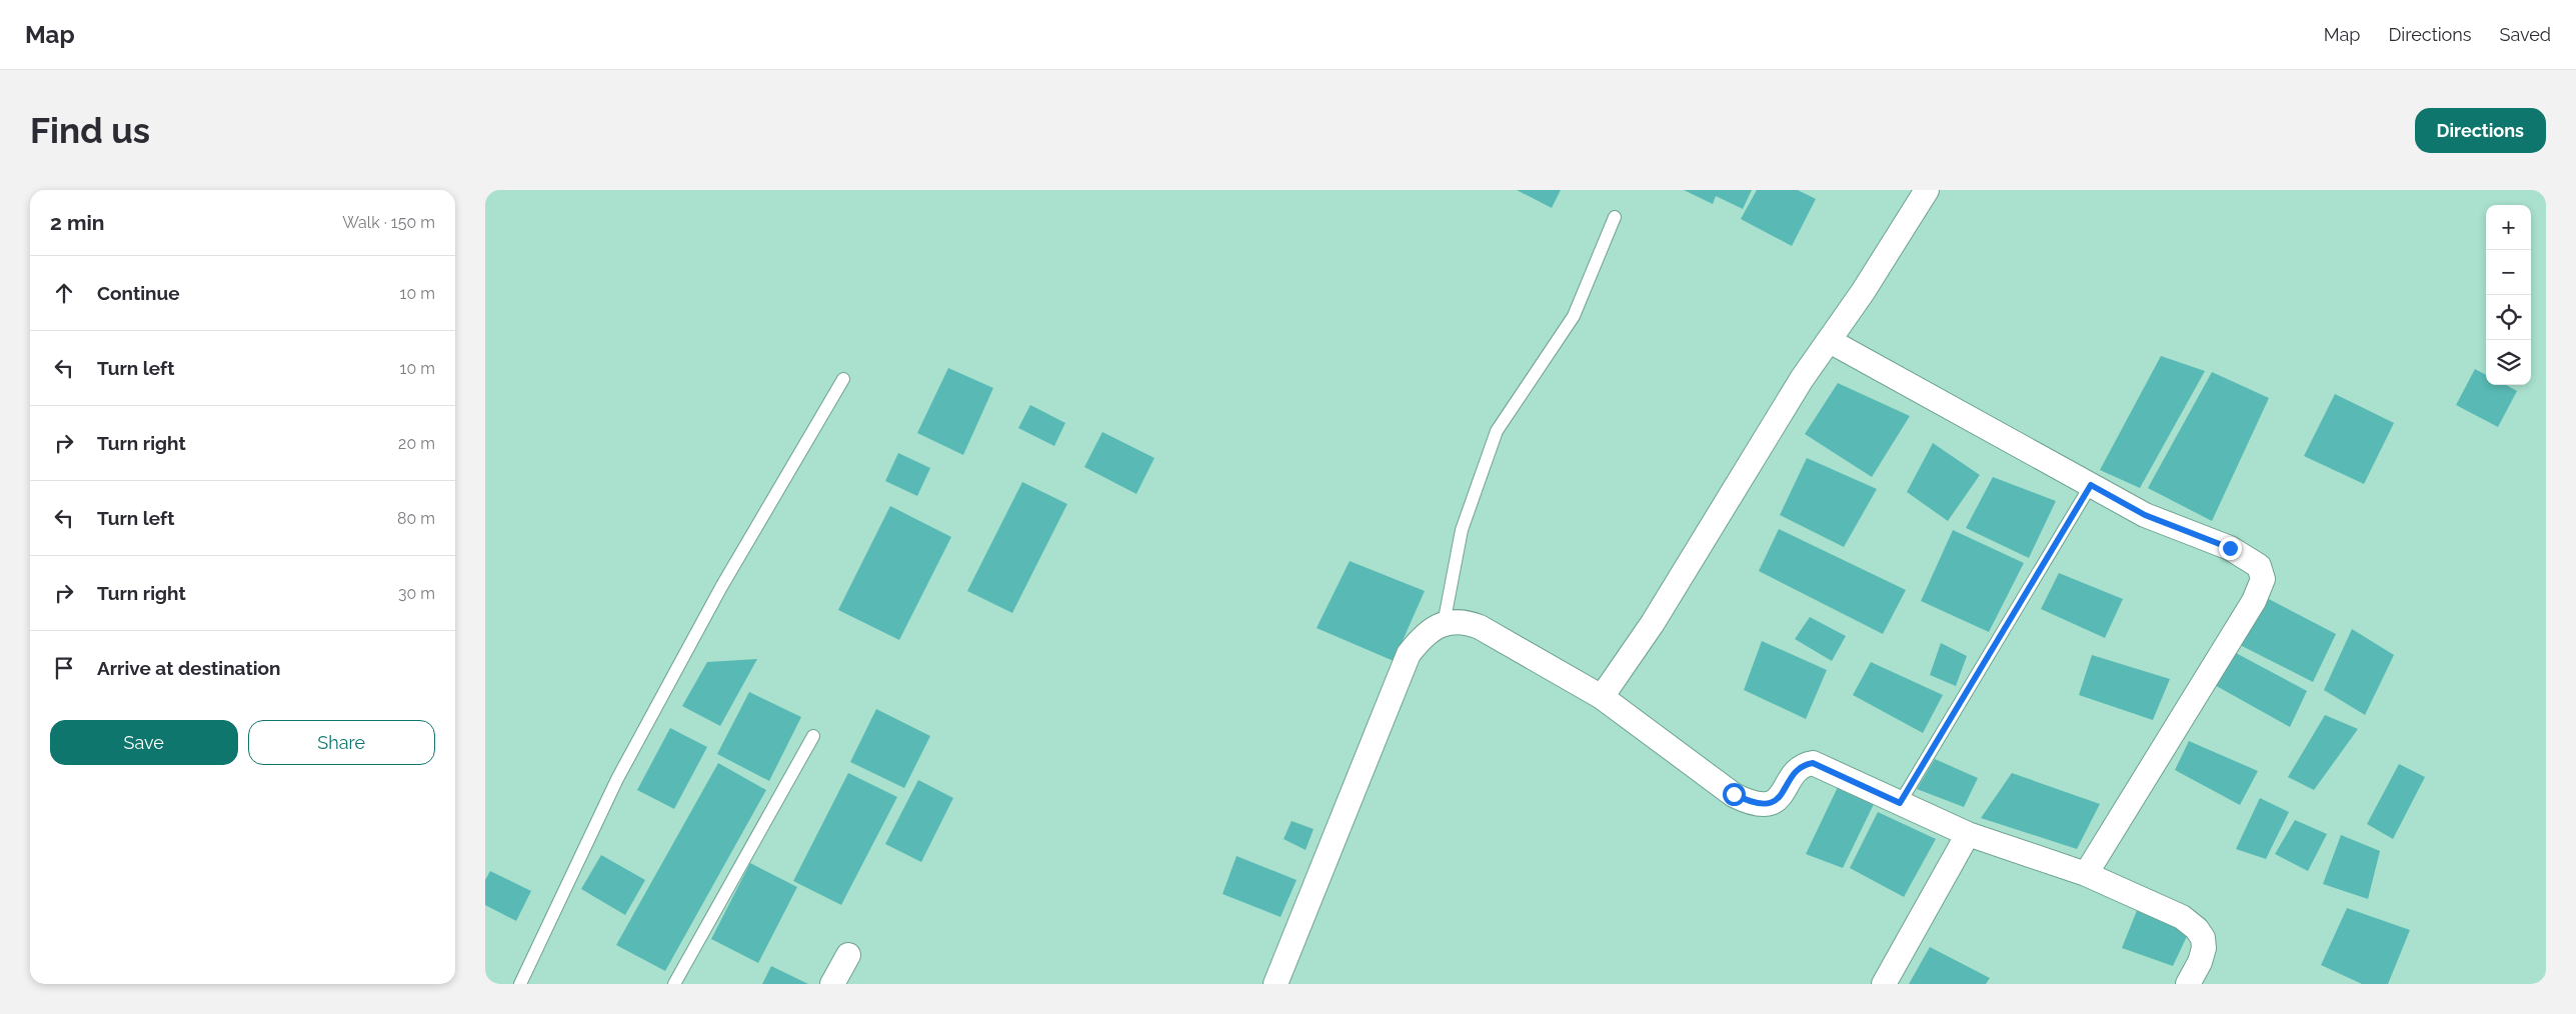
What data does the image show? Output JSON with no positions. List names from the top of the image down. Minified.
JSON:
{"page":{"header":"Map","nav":["Map","Directions","Saved"],"buttons":["Directions",["Save","Share"]],"title":"Find us","heading":["2 min","Walk · 150 m"],"map_buttons":["+","−"],"list":[["Continue","10 m"],["Turn left","10 m"],["Turn right","20 m"],["Turn left","80 m"],["Turn right","30 m"],"Arrive at destination"]}}
